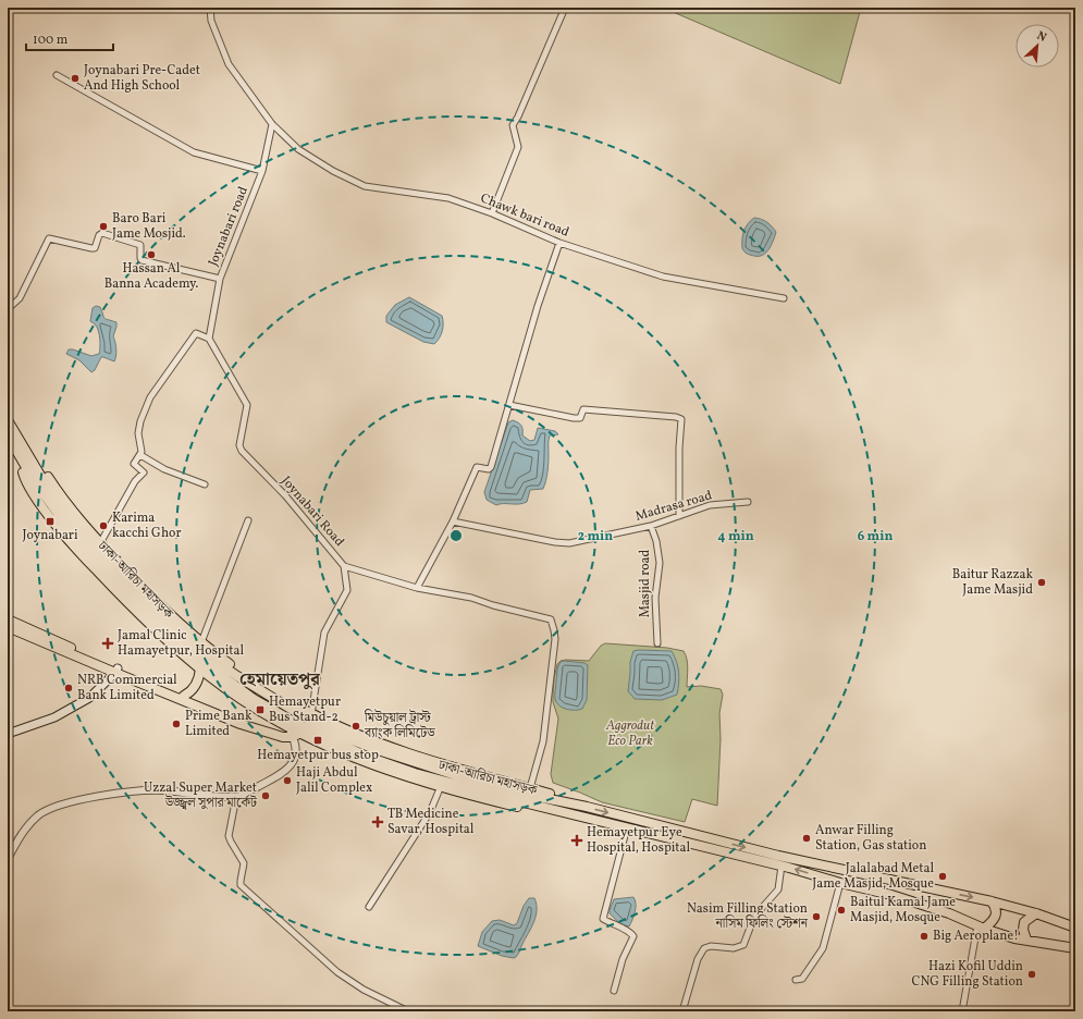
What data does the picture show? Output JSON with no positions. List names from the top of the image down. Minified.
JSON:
{"streets":{"main road":["ঢাকা-আরিচা মহাসড়ক"],"street":["Chawk bari road","Joynabari road","Madrasa road","Joynabari Road","Masjid road"]},"crossings":[["Chawk bari road","Joynabari road"],["Joynabari road","Joynabari Road"],["Madrasa road","Masjid road"]],"districts":["হেমায়েতপুর"],"parks":["Aggrodut Eco Park"],"places":{"other":["Joynabari Pre-Cadet And High School","Baro Bari Jame Mosjid.","Hassan Al Banna Academy.","Karima kacchi Ghor","Baitur Razzak Jame Masjid","NRB Commercial Bank Limited","Prime Bank Limited","মিউচুয়াল ট্রাস্ট ব্যাংক লিমিটেড","Haji Abdul Jalil Complex","Uzzal Super Market উজ্জ্বল সুপার মার্কেট","Anwar Filling Station, Gas station","Jalalabad Metal Jame Masjid, Mosque","Baitul Kamal Jame Masjid, Mosque","Nasim Filling Station নাসিম ফিলিং স্টেশন","Big Aeroplane!","Hazi Kofil Uddin CNG Filling Station"],"transit":["Joynabari","Hemayetpur Bus Stand-2","Hemayetpur bus stop"],"health":["Jamal Clinic Hamayetpur, Hospital","TB Medicine Savar, Hospital","Hemayetpur Eye Hospital, Hospital"]},"scale_bar":"100 m","north":"top right","rings":["2 min","4 min","6 min"]}
